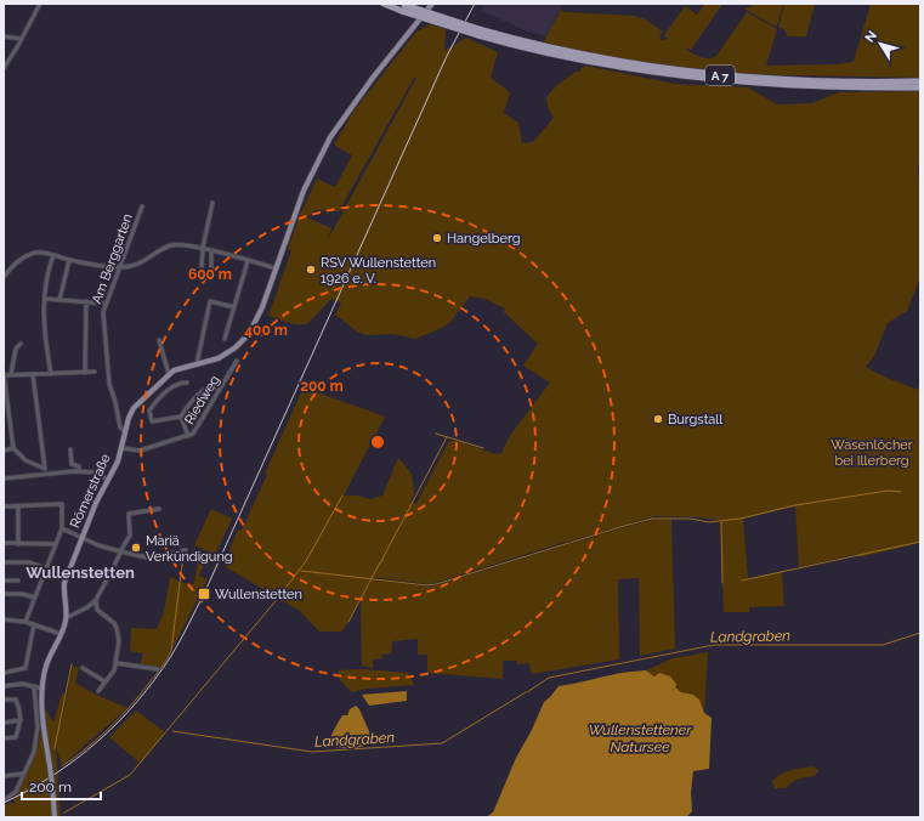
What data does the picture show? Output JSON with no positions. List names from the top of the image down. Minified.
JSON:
{"streets":{"highway":["A 7"],"main road":["Römerstraße"],"street":["Am Berggarten","Riedweg"]},"crossings":[["Am Berggarten","Römerstraße"],["Riedweg","Römerstraße"]],"districts":["Wullenstetten"],"water":["Landgraben","Wullenstettener Natursee"],"parks":["Wasenlöcher bei Illerberg"],"places":{"other":["Hangelberg","RSV Wullenstetten 1926 e. V.","Burgstall","Mariä Verkündigung"],"transit":["Wullenstetten"]},"scale_bar":"200 m","north":"top left","rings":["600 m","400 m","200 m"]}
